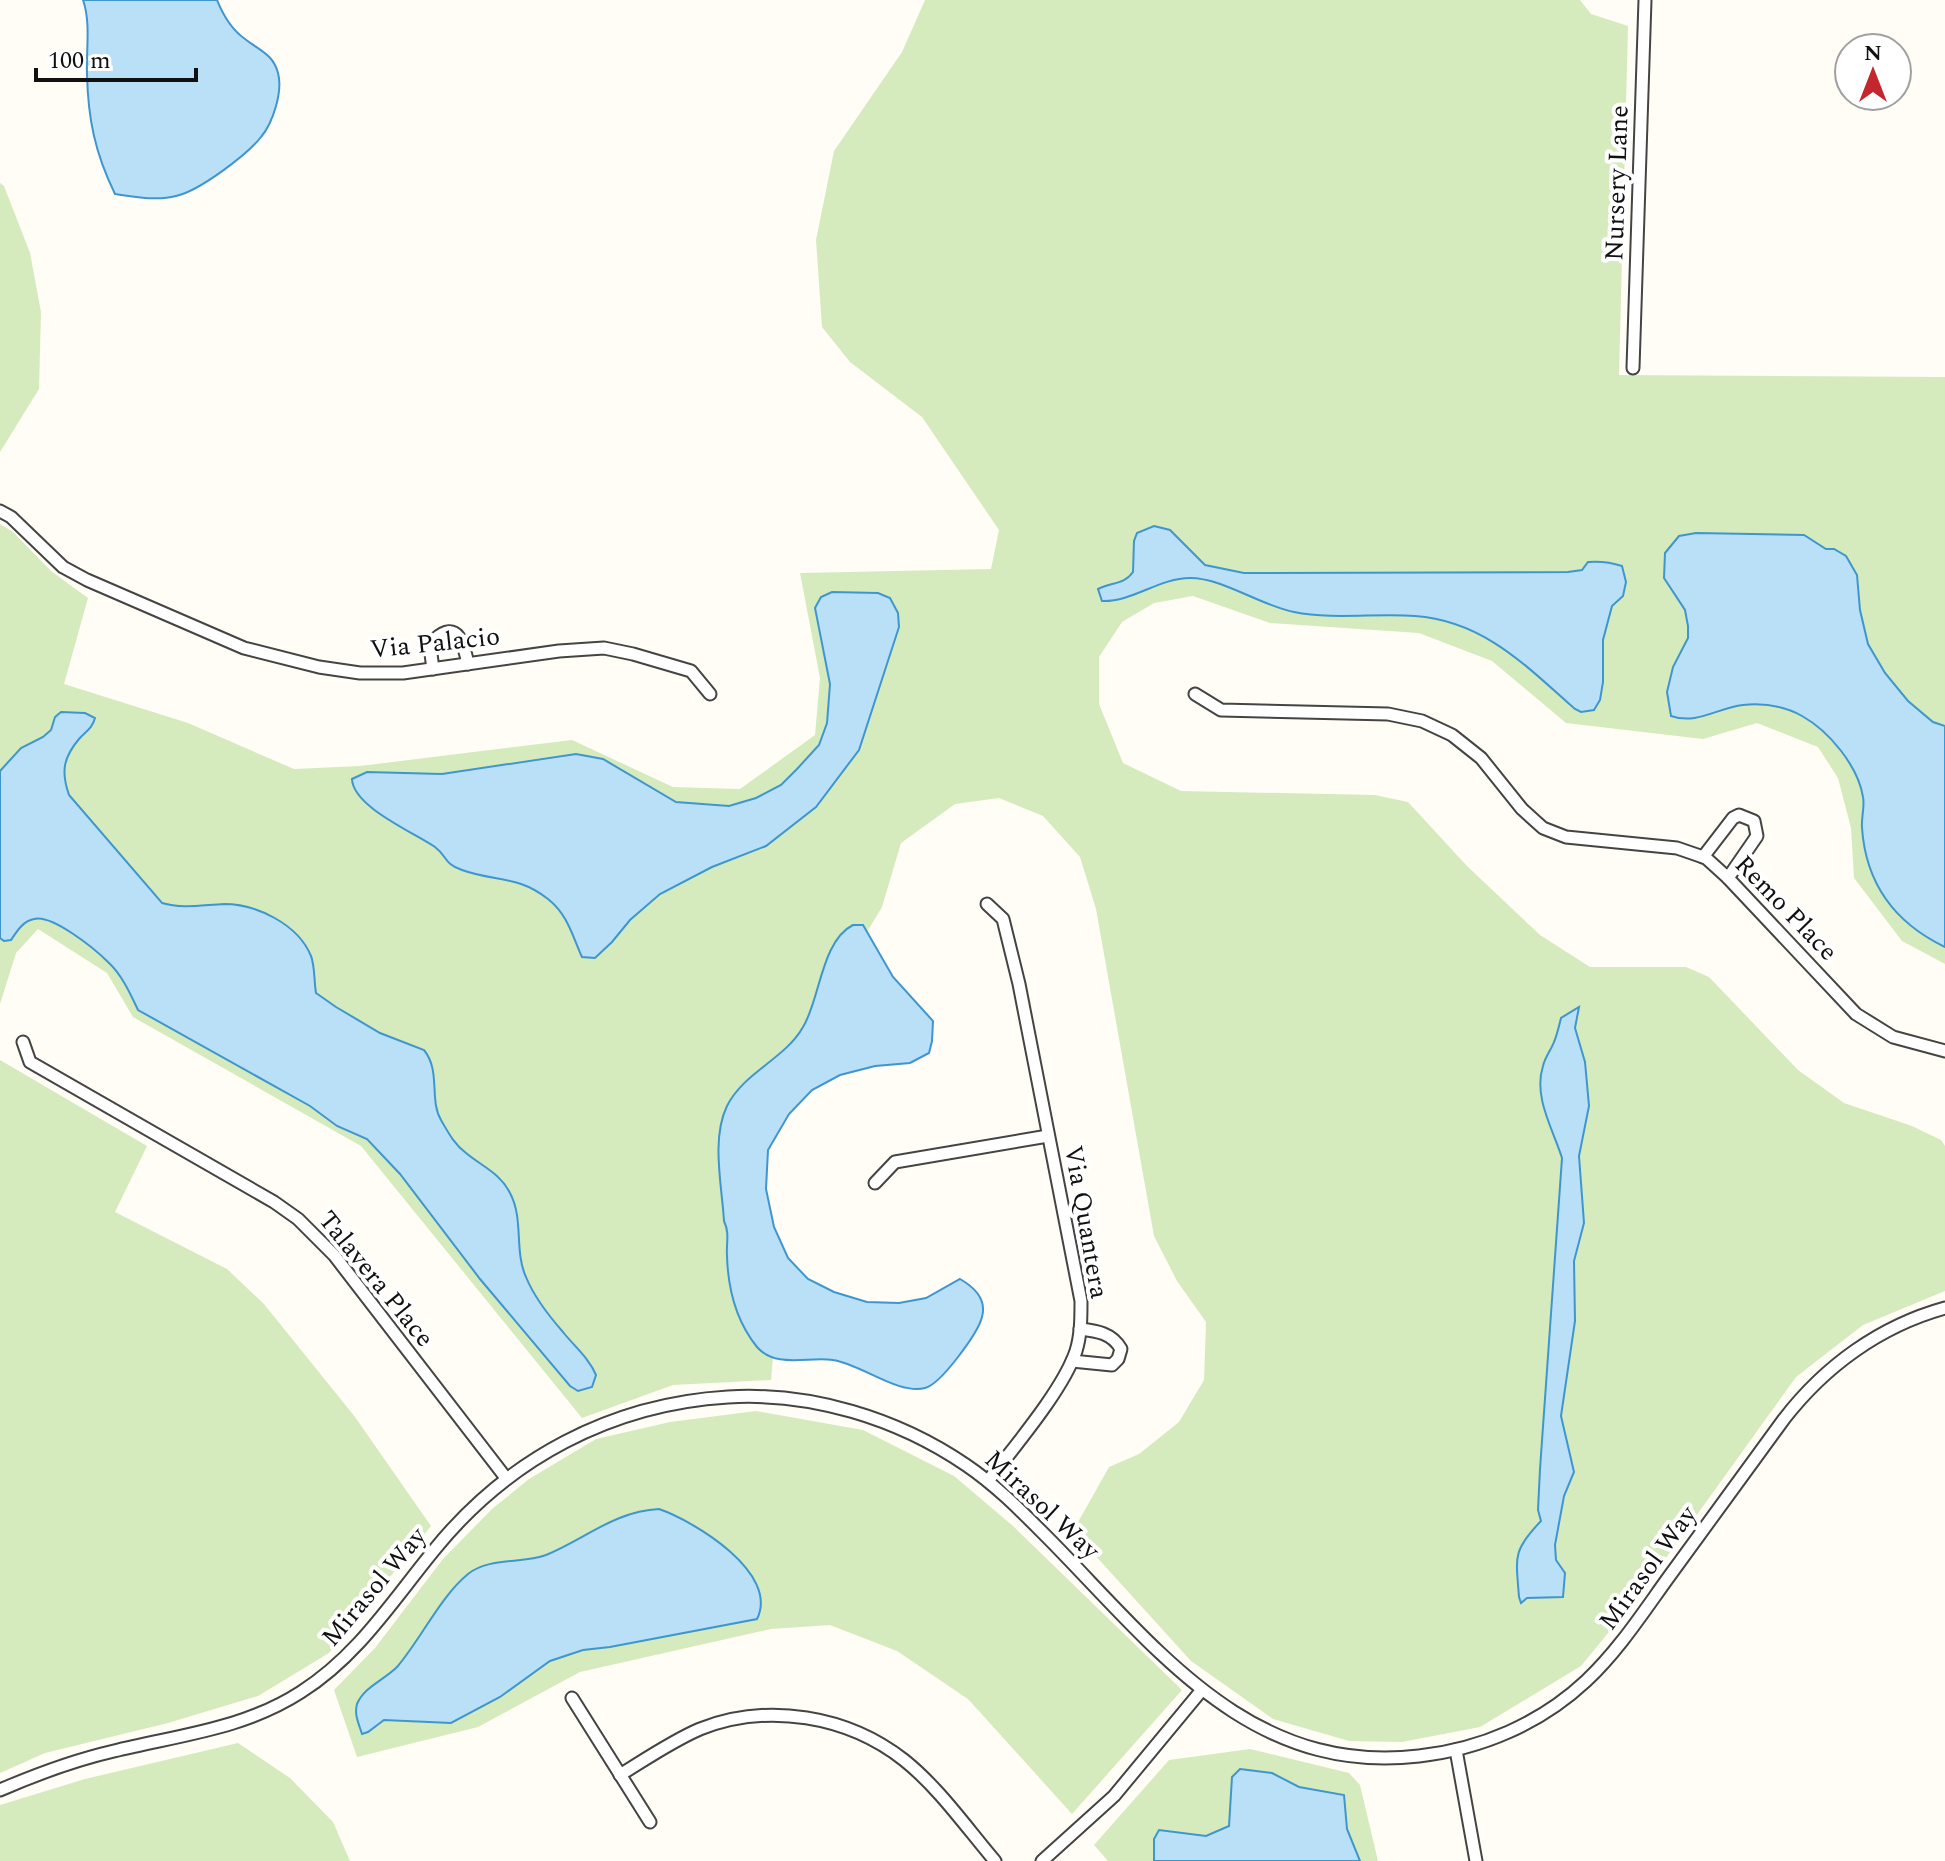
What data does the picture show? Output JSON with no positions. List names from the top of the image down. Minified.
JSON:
{"streets":{"street":["Nursery Lane","Via Palacio","Remo Place","Via Quantera","Talavera Place","Mirasol Way"]},"crossings":[["Via Quantera","Mirasol Way"],["Talavera Place","Mirasol Way"]],"scale_bar":"100 m","north":"top"}
